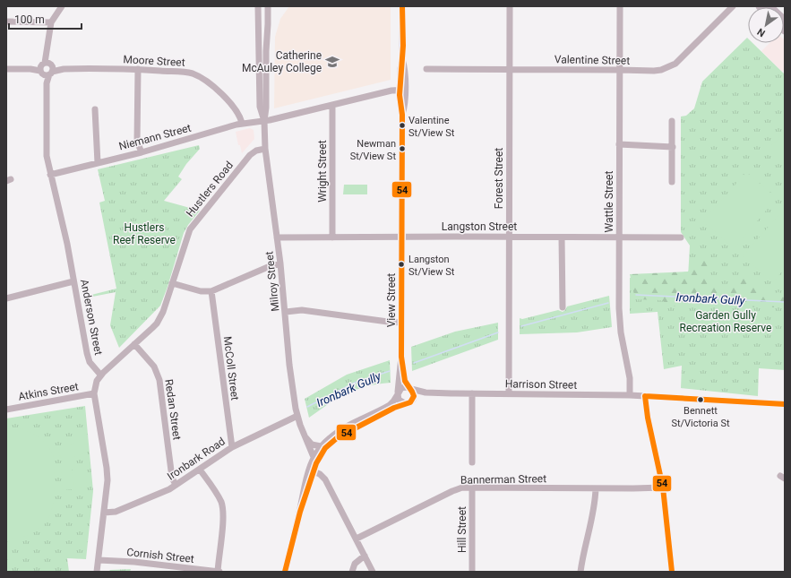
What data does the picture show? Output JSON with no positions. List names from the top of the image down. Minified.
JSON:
{"streets":{"street":["Valentine Street","Moore Street","Niemann Street","Wright Street","Forest Street","Hustlers Road","Wattle Street","Langston Street","Milroy Street","View Street","Anderson Street","McColl Street","Harrison Street","Atkins Street","Redan Street","Ironbark Road","Bannerman Street","Hill Street","Cornish Street"]},"crossings":[["Valentine Street","Forest Street"],["Valentine Street","Wattle Street"],["Moore Street","Niemann Street"],["Moore Street","Anderson Street"],["Niemann Street","Milroy Street"],["Niemann Street","Anderson Street"],["Wright Street","Langston Street"],["Forest Street","Langston Street"],["Forest Street","Harrison Street"],["Hustlers Road","Milroy Street"],["Hustlers Road","Anderson Street"],["Hustlers Road","Redan Street"],["Wattle Street","Langston Street"],["Wattle Street","Harrison Street"],["Langston Street","Milroy Street"],["Langston Street","View Street"],["Milroy Street","Ironbark Road"],["View Street","Harrison Street"],["McColl Street","Ironbark Road"],["Redan Street","Ironbark Road"],["Bannerman Street","Hill Street"]],"water":["Ironbark Gully"],"parks":["Hustlers Reef Reserve","Garden Gully Recreation Reserve"],"places":{"school or university":["Catherine McAuley College"],"other":["Valentine St/View St","Newman St/View St","Langston St/View St","Bennett St/Victoria St"]},"lines":["transit line 54"],"scale_bar":"100 m","north":"bottom left"}
